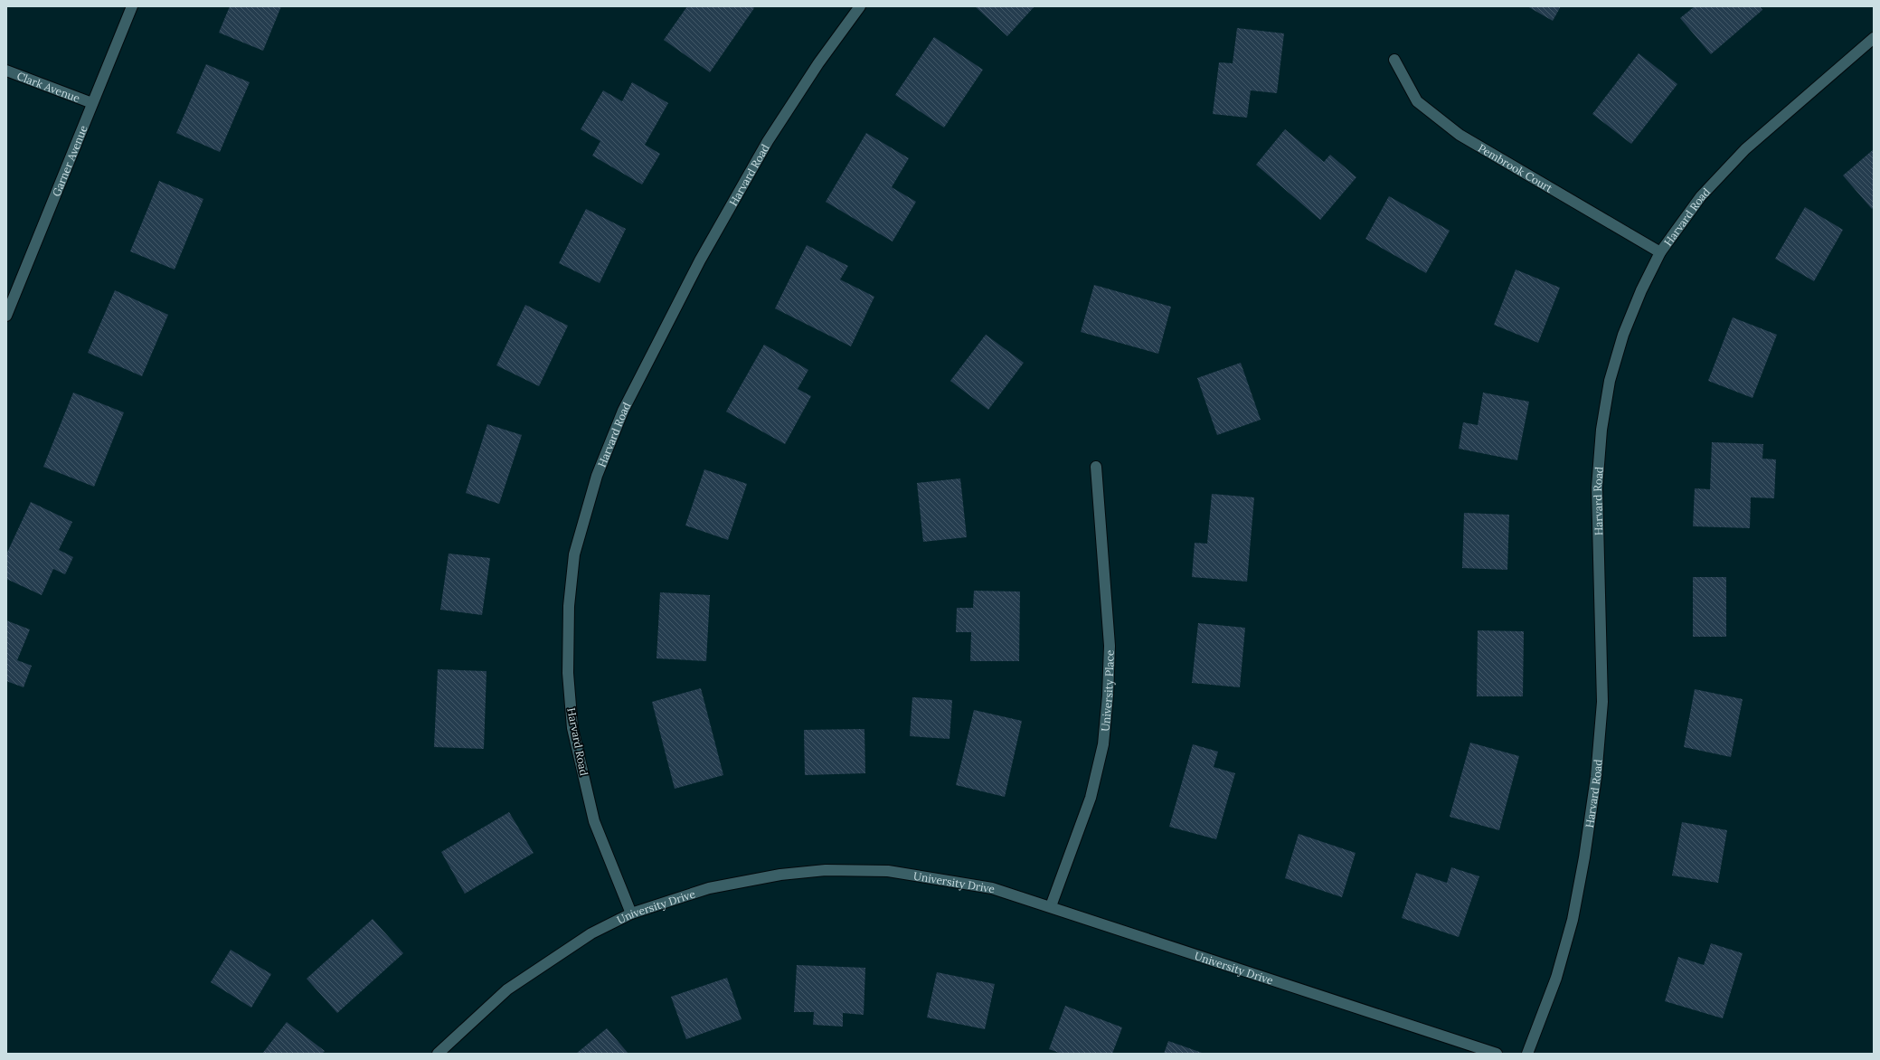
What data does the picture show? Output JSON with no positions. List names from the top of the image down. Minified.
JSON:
{"streets":{"street":["Clark Avenue","Garner Avenue","Pembrook Court","Harvard Road","University Place","University Drive"]},"crossings":[["Clark Avenue","Garner Avenue"],["Pembrook Court","Harvard Road"],["Harvard Road","University Drive"],["University Place","University Drive"]]}
